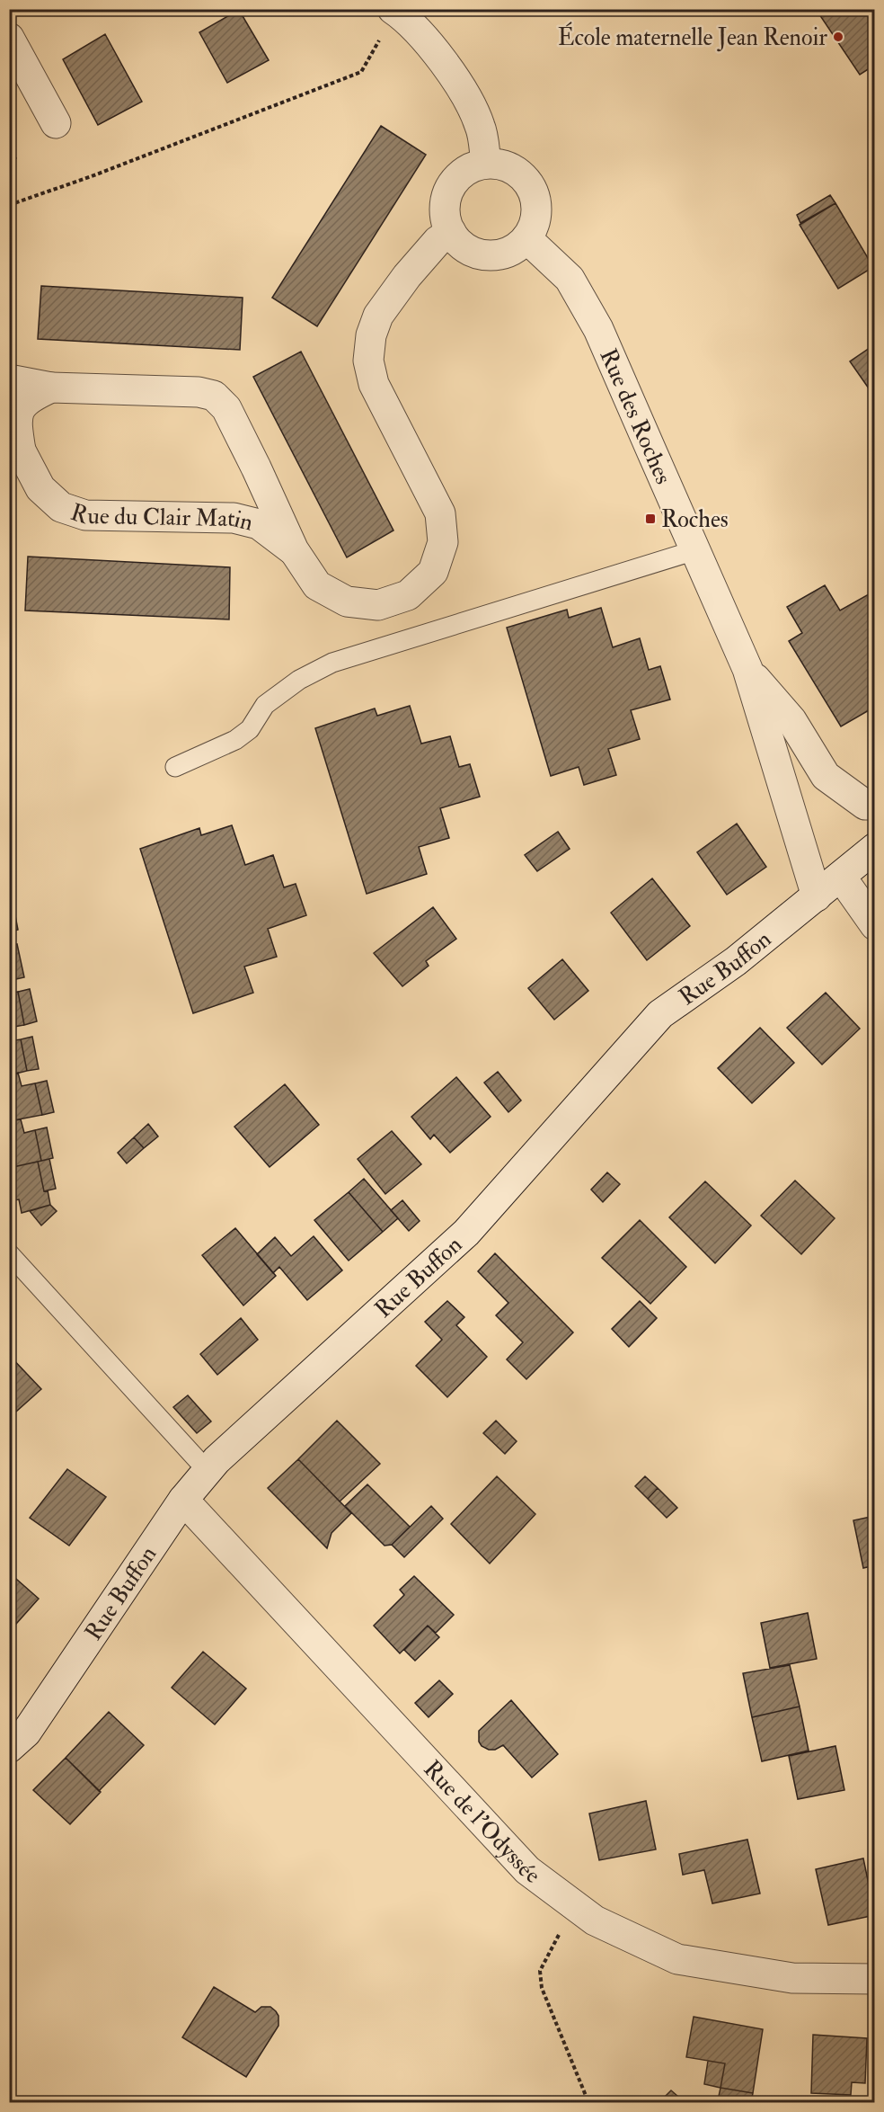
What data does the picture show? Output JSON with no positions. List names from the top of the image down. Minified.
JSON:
{"streets":{"street":["Rue des Roches","Rue du Clair Matin","Rue Buffon","Rue de l'Odyssée"]},"crossings":[["Rue des Roches","Rue du Clair Matin"],["Rue des Roches","Rue Buffon"],["Rue Buffon","Rue de l'Odyssée"]],"places":{"other":["École maternelle Jean Renoir"],"transit":["Roches"]}}
